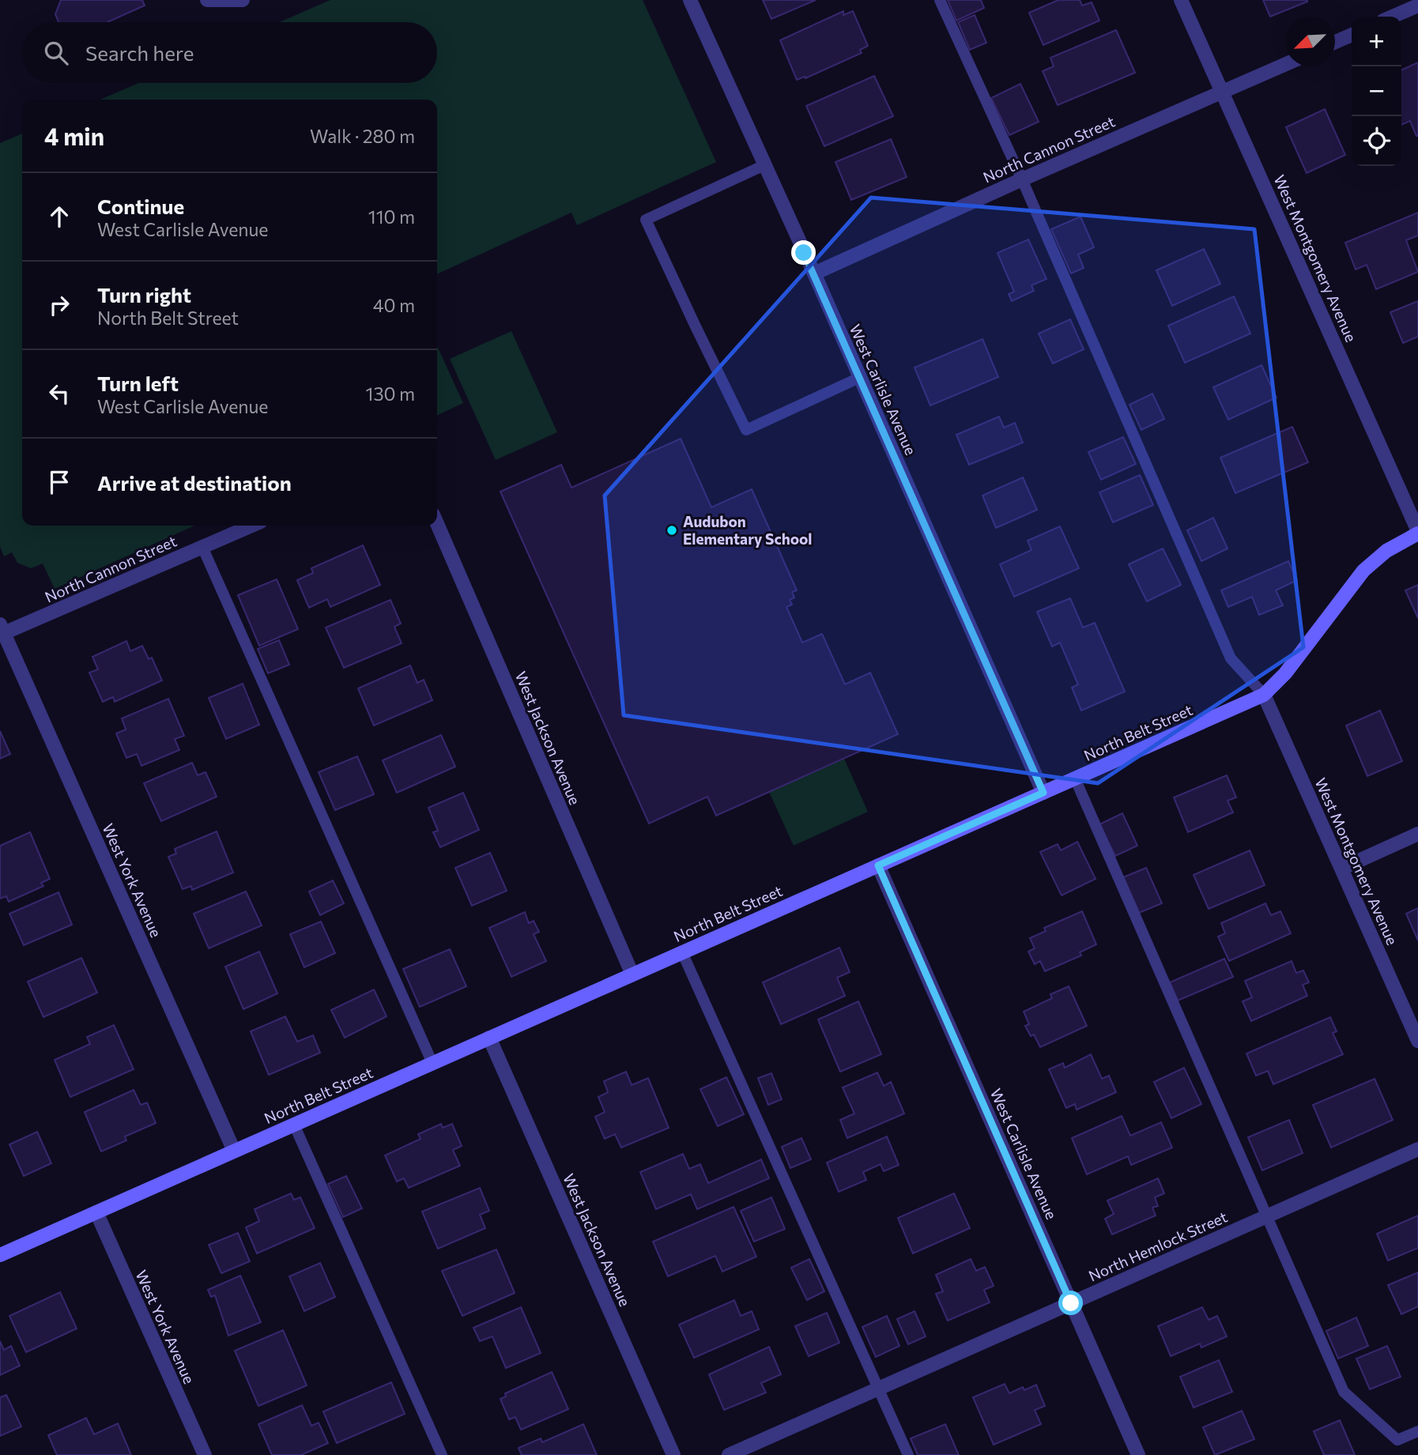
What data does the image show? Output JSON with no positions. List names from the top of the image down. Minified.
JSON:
{"streets":{"street":["North Cannon Street","West Montgomery Avenue","West Carlisle Avenue","North Belt Street","West Jackson Avenue","West York Avenue","North Hemlock Street"]},"crossings":[["North Cannon Street","West Montgomery Avenue"],["North Cannon Street","West Carlisle Avenue"],["North Cannon Street","West York Avenue"],["West Montgomery Avenue","North Belt Street"],["West Carlisle Avenue","North Belt Street"],["West Carlisle Avenue","North Hemlock Street"],["North Belt Street","West Jackson Avenue"],["North Belt Street","West York Avenue"]],"places":["Audubon Elementary School"],"north":"bottom left","page":{"map_buttons":["+","−"],"search":"Search here","heading":["4 min","Walk · 280 m"],"list":[["Continue","West Carlisle Avenue","110 m"],["Turn right","North Belt Street","40 m"],["Turn left","West Carlisle Avenue","130 m"],"Arrive at destination"]}}
